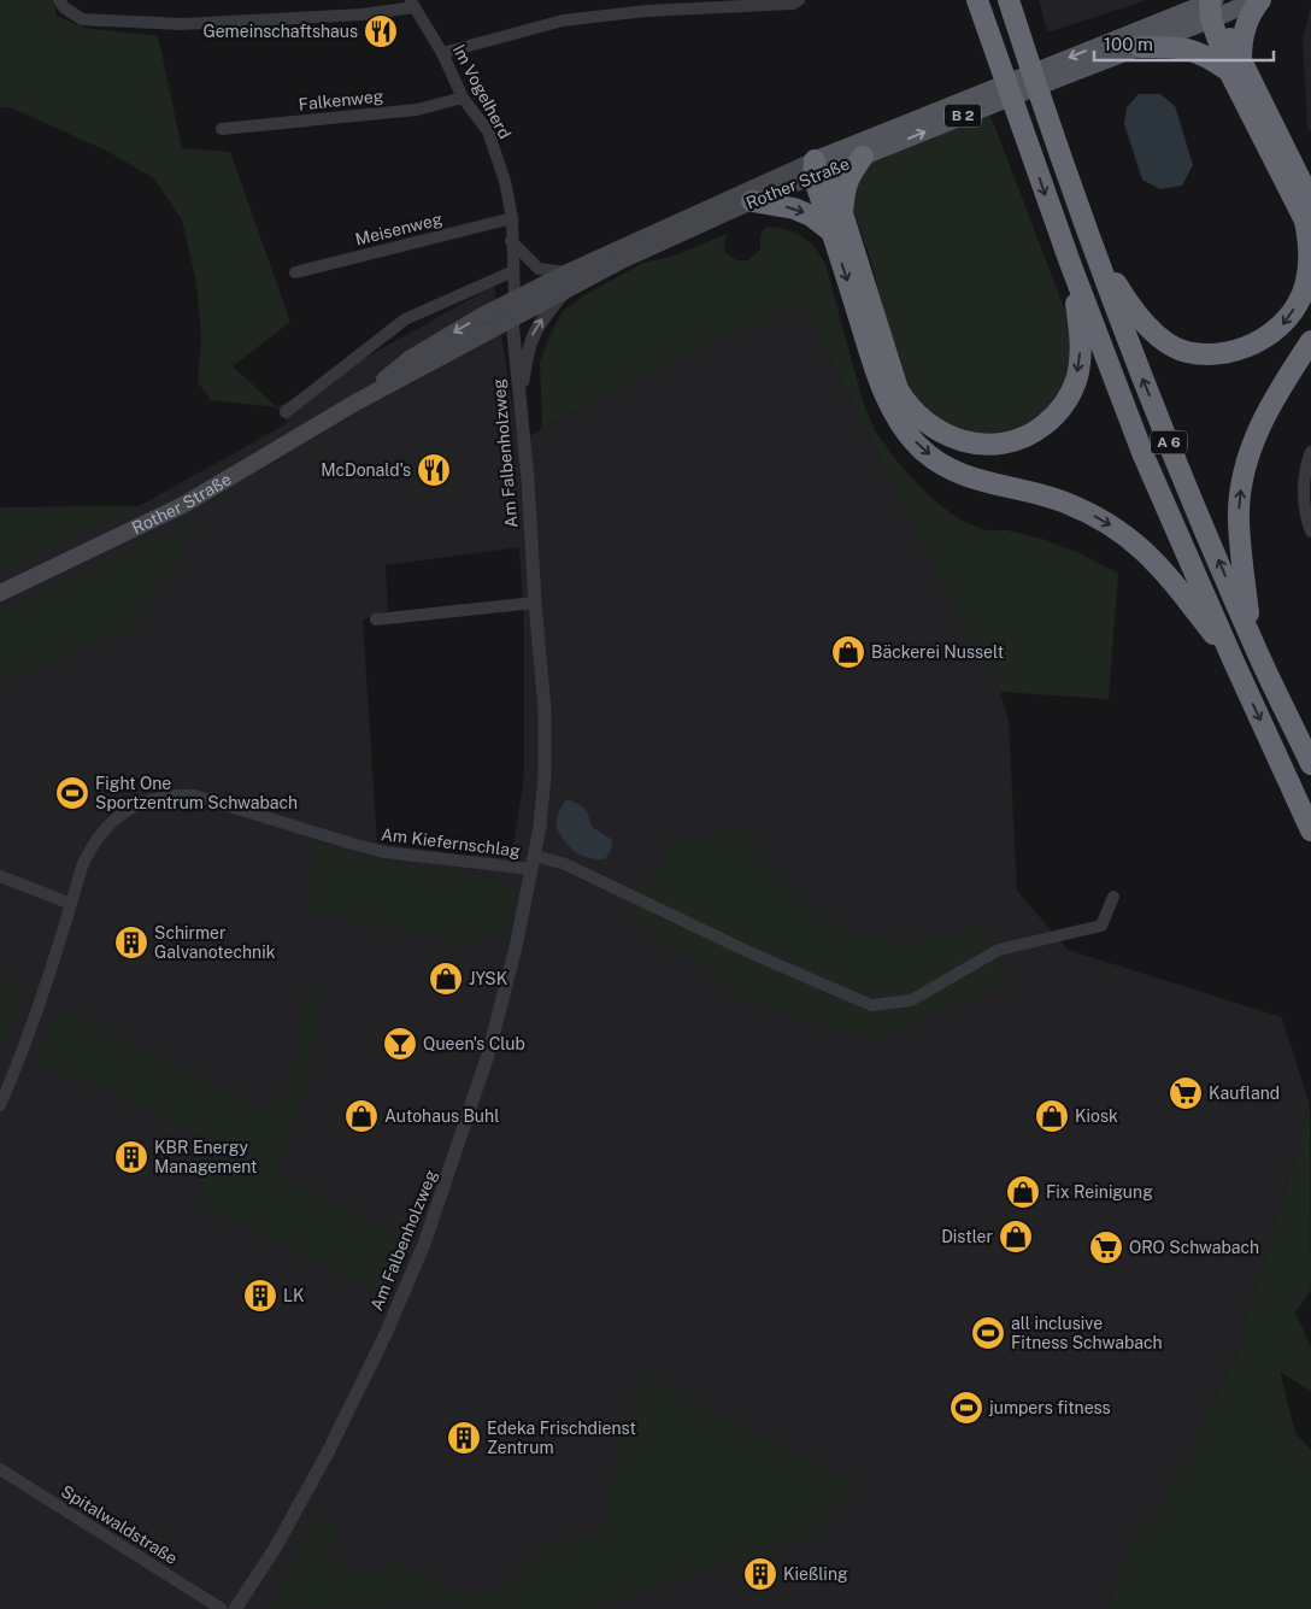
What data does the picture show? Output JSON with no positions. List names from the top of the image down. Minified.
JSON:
{"streets":{"highway":["A 6"],"main road":["B 2","Rother Straße"],"street":["Im Vogelherd","Falkenweg","Meisenweg","Am Falbenholzweg","Am Kiefernschlag","Spitalwaldstraße"]},"crossings":[["Im Vogelherd","Falkenweg"],["Im Vogelherd","Rother Straße"],["Im Vogelherd","Meisenweg"],["Im Vogelherd","Am Falbenholzweg"],["Rother Straße","Am Falbenholzweg"],["Am Falbenholzweg","Am Kiefernschlag"]],"places":{"restaurant":["Gemeinschaftshaus","McDonald's"],"shop":["Bäckerei Nusselt","JYSK","Autohaus Buhl","Kiosk","Fix Reinigung","Distler"],"sports":["Fight One Sportzentrum Schwabach","all inclusive Fitness Schwabach","jumpers fitness"],"building":["Schirmer Galvanotechnik","KBR Energy Management","LK","Edeka Frischdienst Zentrum","Kießling"],"bar":["Queen's Club"],"supermarket":["Kaufland","ORO Schwabach"]},"scale_bar":"100 m"}
